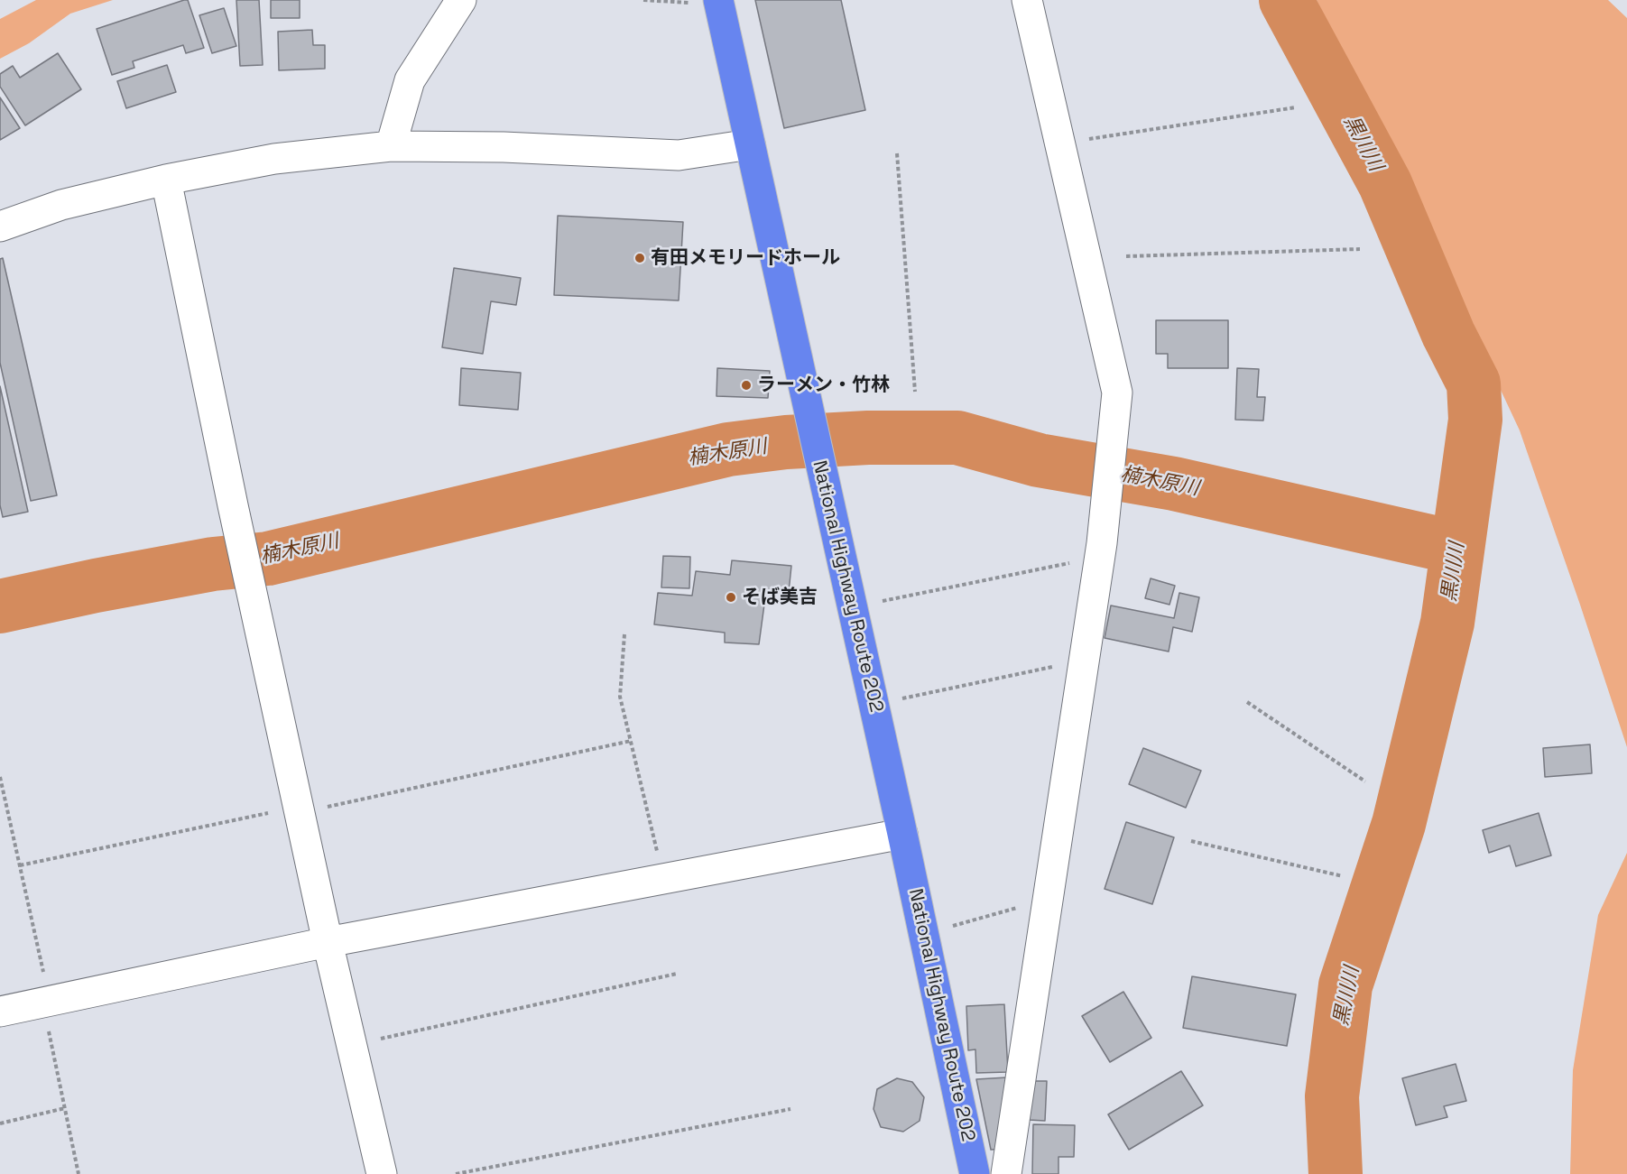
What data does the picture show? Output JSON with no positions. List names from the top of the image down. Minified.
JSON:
{"streets":{"highway":["National Highway Route 202"]},"water":["黒川川","楠木原川"],"places":["有田メモリードホール","ラーメン・竹林","そば美吉"]}
